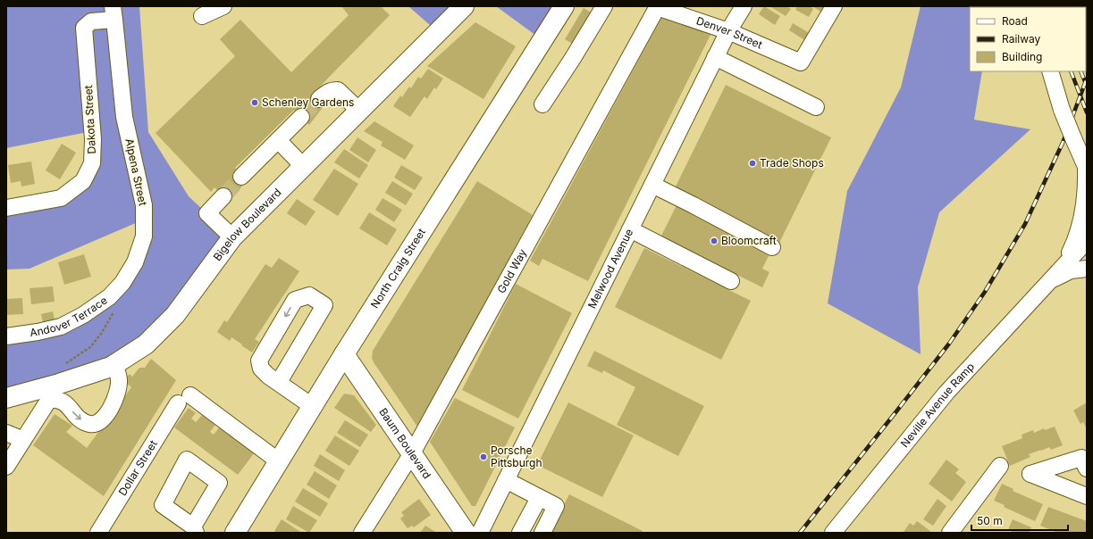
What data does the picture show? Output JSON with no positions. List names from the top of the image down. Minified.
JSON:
{"streets":{"main road":["Bigelow Boulevard","North Craig Street","Baum Boulevard"],"street":["Denver Street","Dakota Street","Alpena Street","Melwood Avenue","Gold Way","Andover Terrace","Neville Avenue Ramp","Dollar Street"]},"crossings":[["Denver Street","Melwood Avenue"],["Denver Street","Gold Way"],["Dakota Street","Alpena Street"],["Alpena Street","Andover Terrace"],["North Craig Street","Baum Boulevard"],["North Craig Street","Dollar Street"],["Gold Way","Baum Boulevard"]],"places":["Schenley Gardens","Trade Shops","Bloomcraft","Porsche Pittsburgh"],"legend":["Road","Railway","Building"],"scale_bar":"50 m"}
